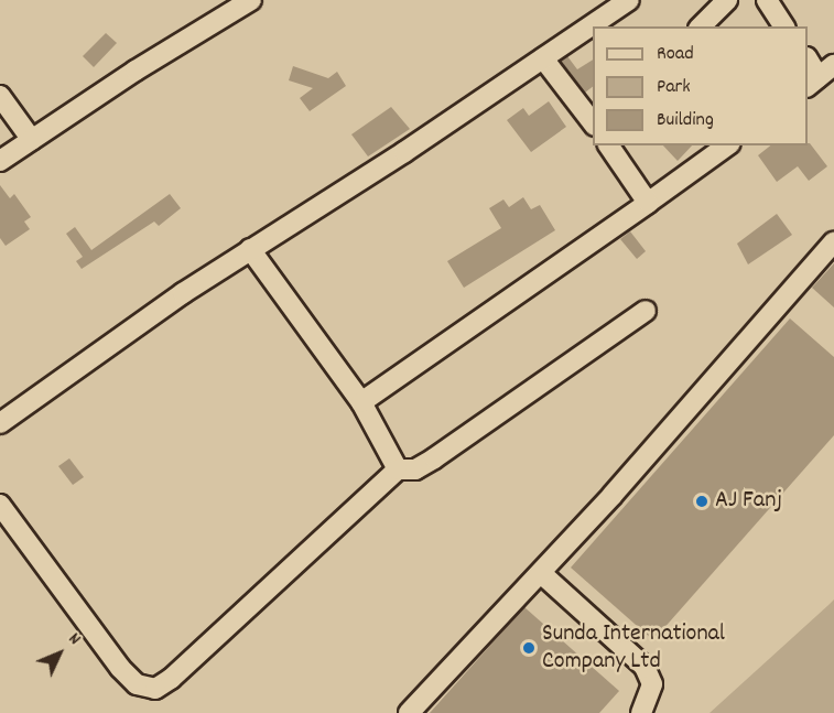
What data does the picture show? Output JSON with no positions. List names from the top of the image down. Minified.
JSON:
{"places":["AJ Fanj","Sunda International Company Ltd"],"legend":["Road","Park","Building"],"north":"top right"}
